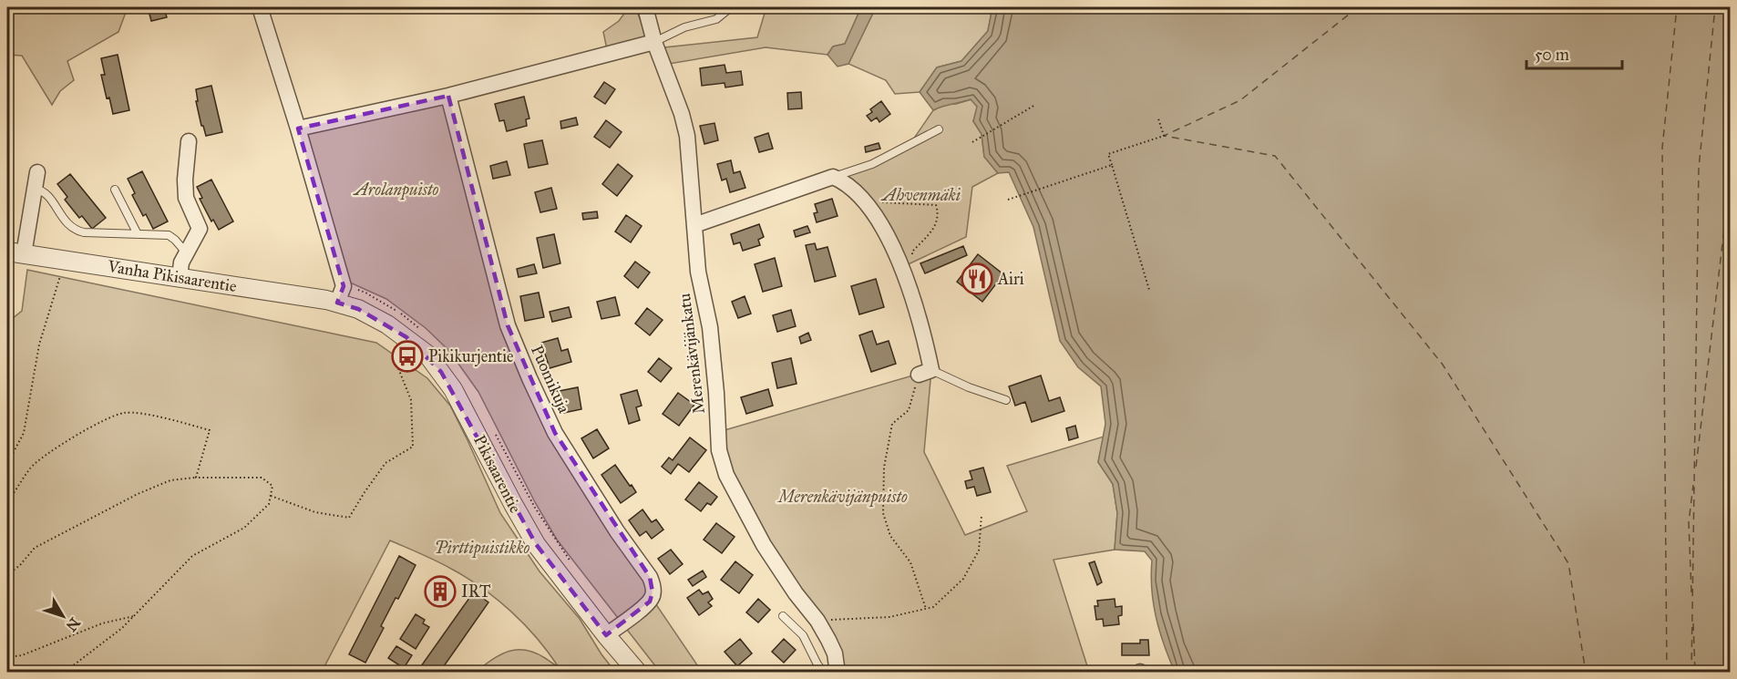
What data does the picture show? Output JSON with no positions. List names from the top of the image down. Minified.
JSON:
{"streets":{"street":["Vanha Pikisaarentie","Merenkävijänkatu","Puomikuja","Pikisaarentie"]},"crossings":[["Vanha Pikisaarentie","Pikisaarentie"],["Puomikuja","Pikisaarentie"]],"parks":["Arolanpuisto","Ahvenmäki","Merenkävijänpuisto","Pirttipuistikko"],"places":{"restaurant":["Airi"],"bus stop":["Pikikurjentie"],"building":["IRT"]},"scale_bar":"50 m","north":"bottom right"}
